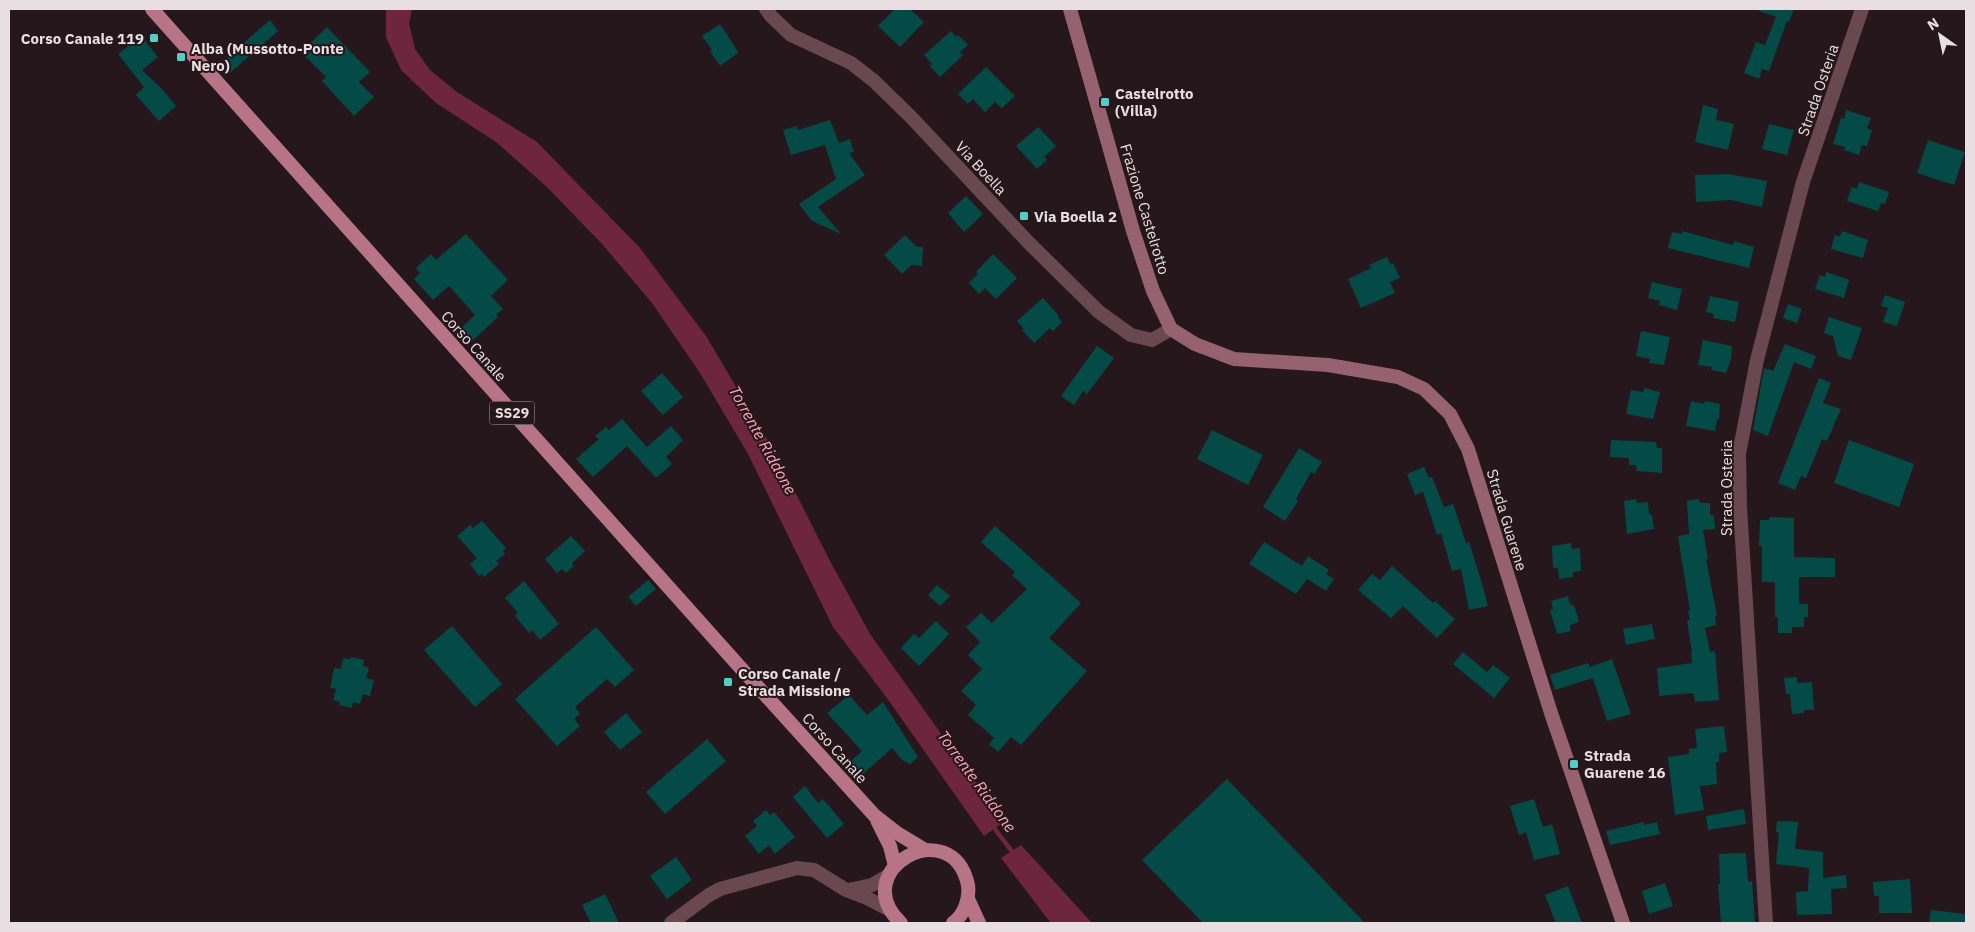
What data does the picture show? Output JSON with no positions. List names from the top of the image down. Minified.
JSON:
{"streets":{"main road":["Frazione Castelrotto","Corso Canale","SS29","Strada Guarene"],"street":["Strada Osteria","Via Boella"]},"crossings":[["Via Boella","Frazione Castelrotto"],["Via Boella","Strada Guarene"],["Frazione Castelrotto","Strada Guarene"]],"water":["Torrente Riddone"],"places":{"transit":["Corso Canale 119","Alba (Mussotto-Ponte Nero)","Castelrotto (Villa)","Via Boella 2","Corso Canale / Strada Missione","Strada Guarene 16"]},"north":"top left"}
